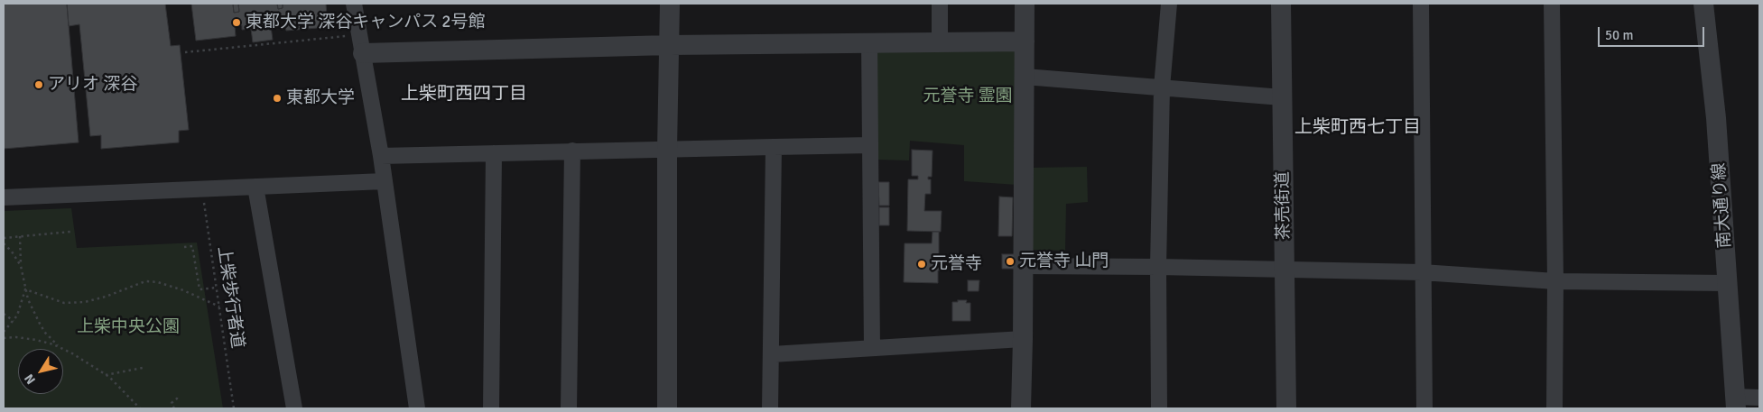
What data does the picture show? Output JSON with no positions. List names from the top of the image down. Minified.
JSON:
{"streets":{"street":["茶売街道","南大通り線"],"path":["上柴歩行者道"]},"districts":["上柴町西四丁目","上柴町西七丁目"],"parks":["元誉寺 霊園","上柴中央公園"],"places":["東都大学 深谷キャンパス 2号館","アリオ 深谷","東都大学","元誉寺 山門","元誉寺"],"scale_bar":"50 m","north":"bottom left"}
